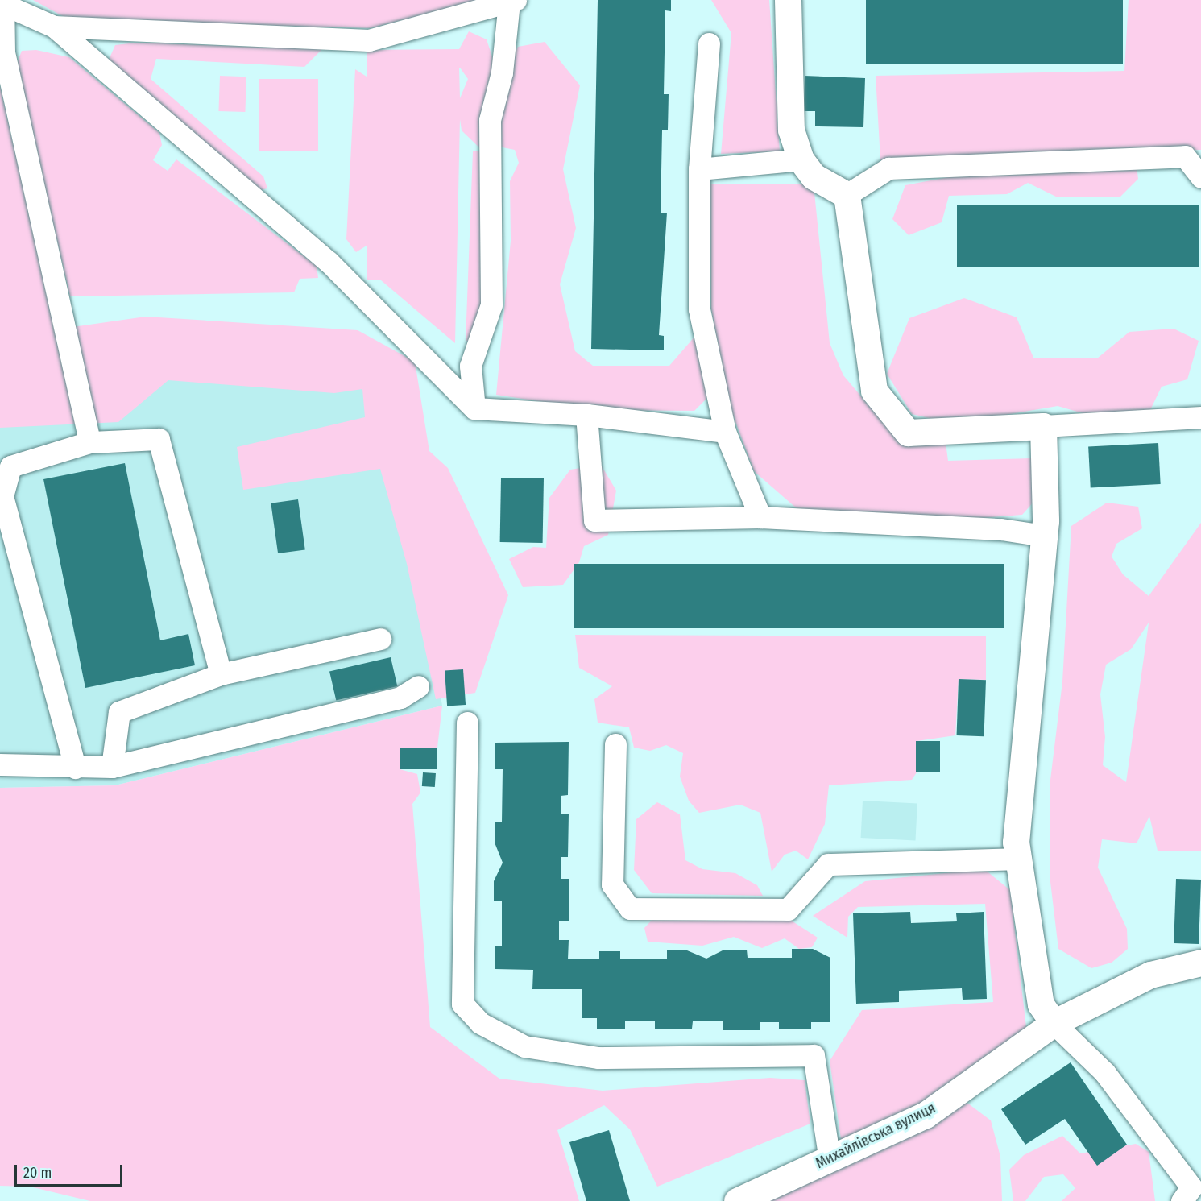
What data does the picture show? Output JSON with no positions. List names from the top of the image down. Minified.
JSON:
{"streets":{"street":["Михайлівська вулиця"]},"scale_bar":"20 m"}
